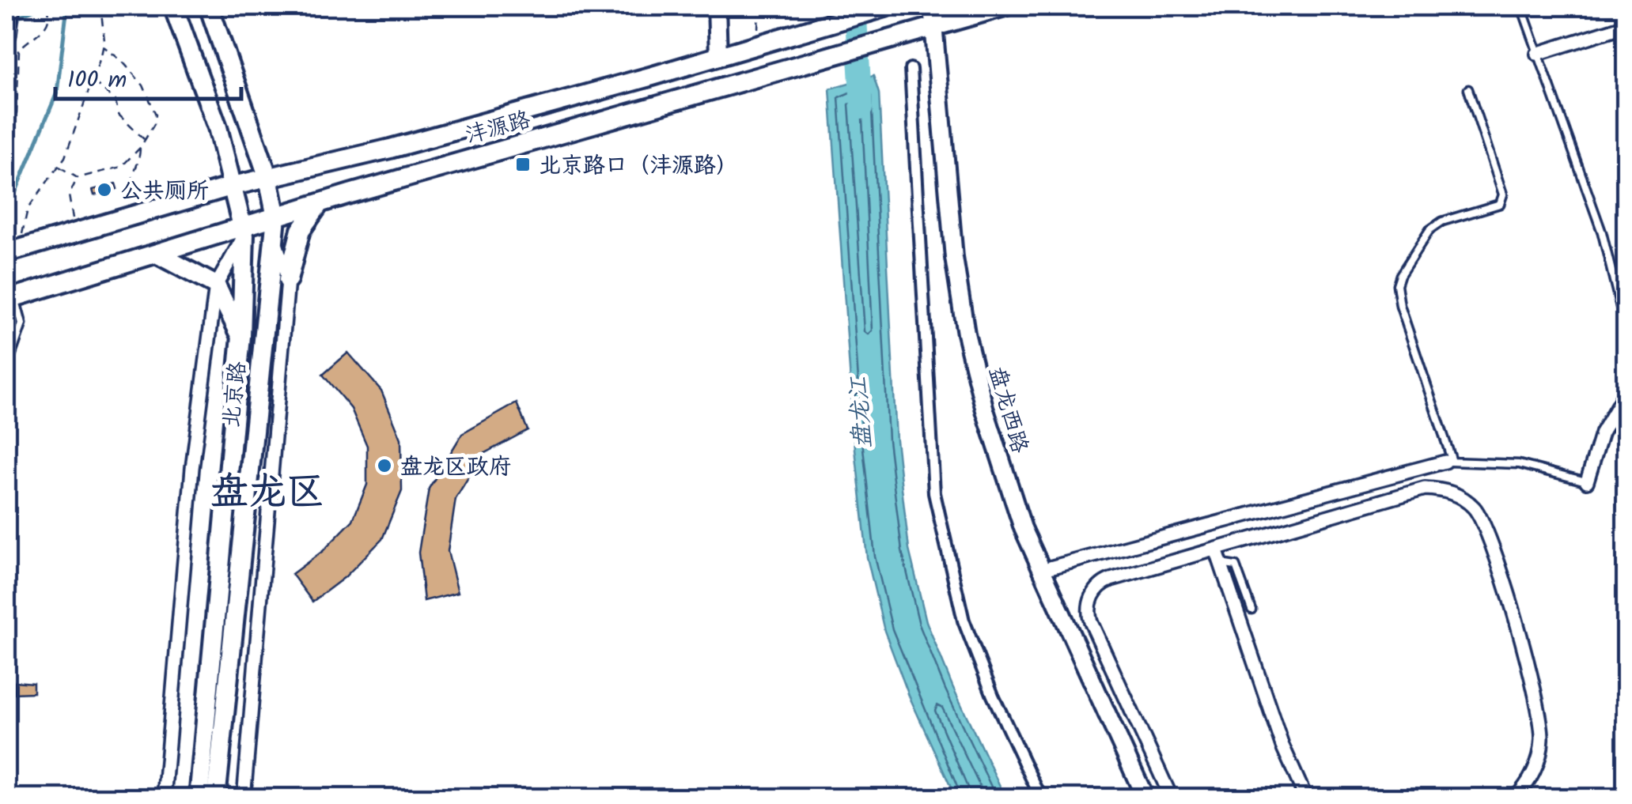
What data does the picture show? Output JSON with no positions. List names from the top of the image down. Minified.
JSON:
{"streets":{"main road":["沣源路","北京路"],"street":["盘龙西路"]},"crossings":[["沣源路","北京路"],["沣源路","盘龙西路"]],"districts":["盘龙区"],"water":["盘龙江"],"places":{"transit":["北京路口（沣源路）"],"other":["公共厕所","盘龙区政府"]},"scale_bar":"100 m"}
